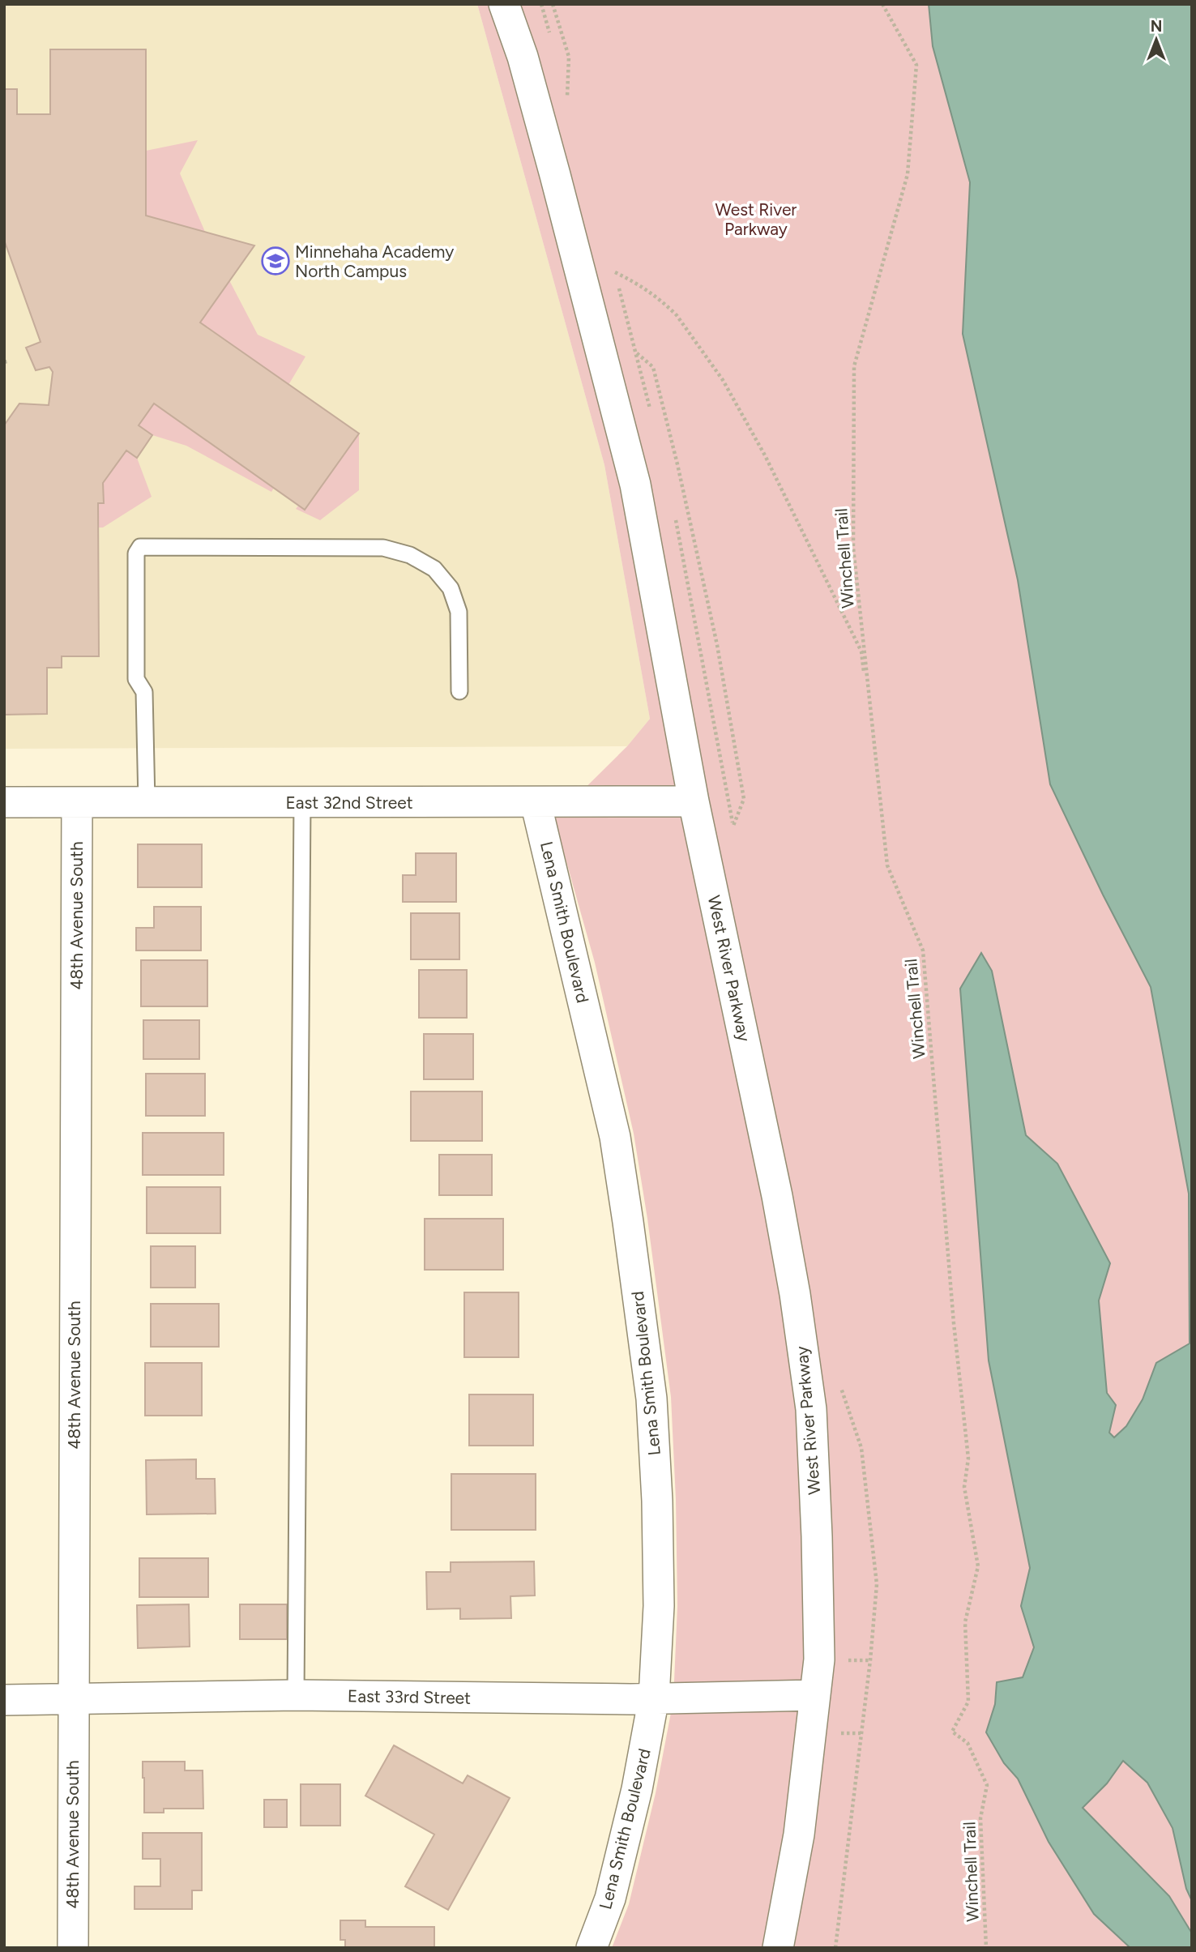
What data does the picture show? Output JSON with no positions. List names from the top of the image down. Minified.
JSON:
{"streets":{"street":["East 32nd Street","48th Avenue South","Lena Smith Boulevard","West River Parkway","East 33rd Street"],"path":["Winchell Trail"]},"crossings":[["East 32nd Street","48th Avenue South"],["East 32nd Street","Lena Smith Boulevard"],["East 32nd Street","West River Parkway"],["48th Avenue South","East 33rd Street"],["Lena Smith Boulevard","East 33rd Street"],["West River Parkway","East 33rd Street"]],"parks":["West River Parkway"],"places":{"school or university":["Minnehaha Academy North Campus"]},"north":"top"}
